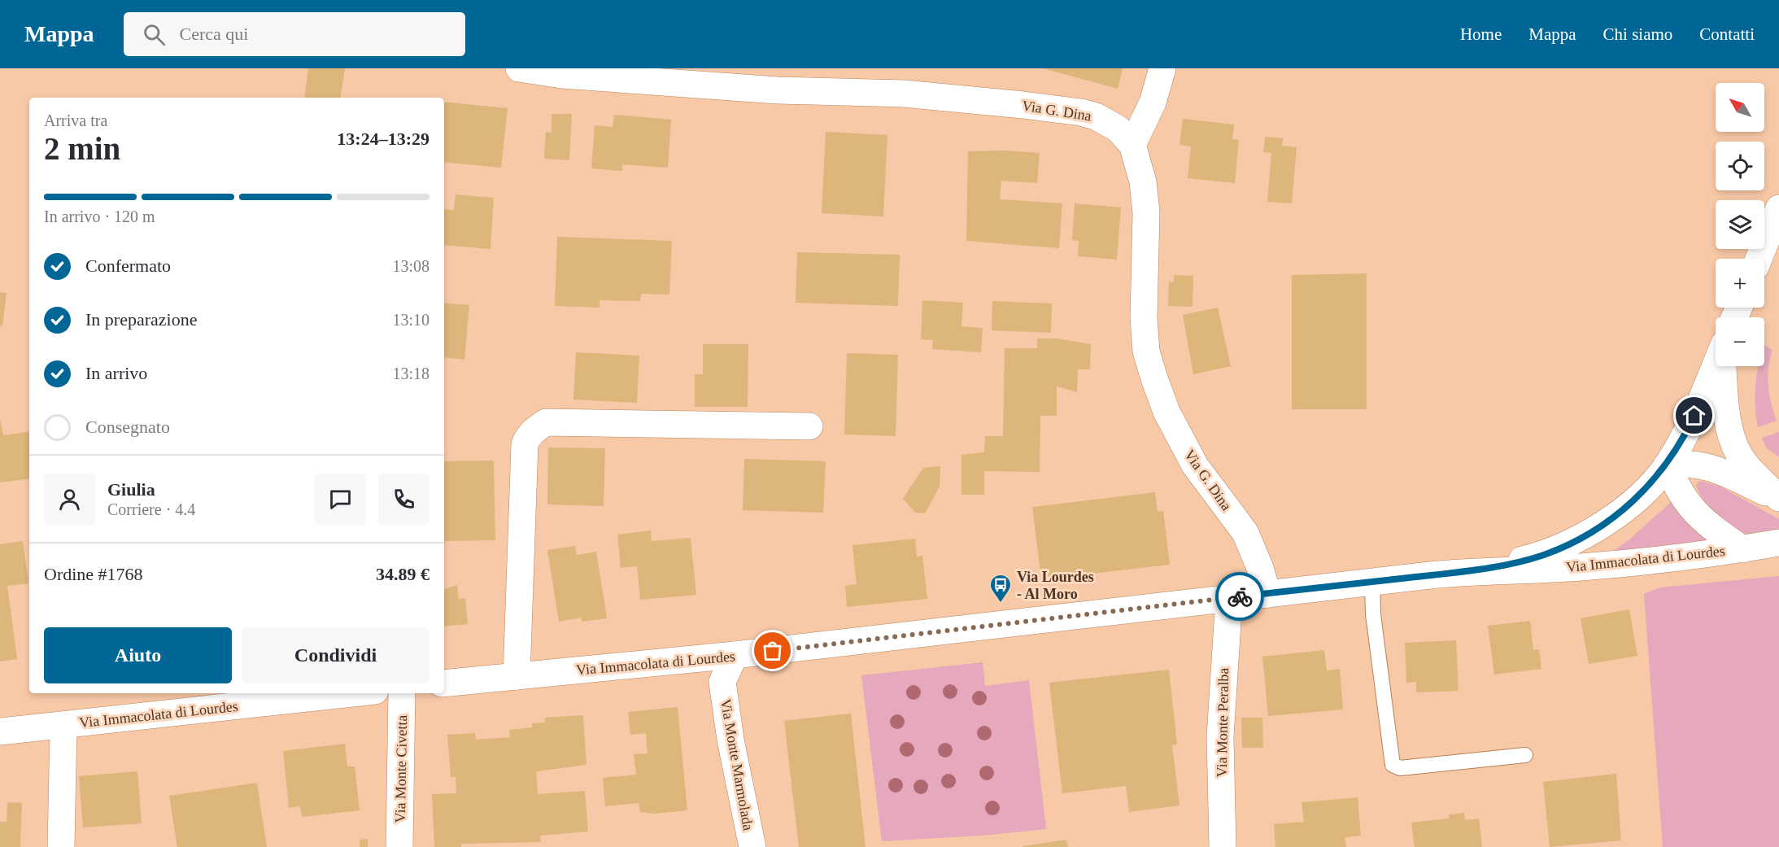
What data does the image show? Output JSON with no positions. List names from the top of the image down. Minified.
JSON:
{"streets":{"street":["Via G. Dina","Via Immacolata di Lourdes","Via Monte Peralba","Via Monte Marmolada","Via Monte Civetta"]},"crossings":[["Via G. Dina","Via Immacolata di Lourdes"],["Via Immacolata di Lourdes","Via Monte Peralba"],["Via Immacolata di Lourdes","Via Monte Marmolada"]],"places":{"bus stop":["Via Lourdes - Al Moro"]},"north":"top left","page":{"header":"Mappa","search":"Cerca qui","nav":["Home","Mappa","Chi siamo","Contatti"],"map_buttons":["+","−"],"heading":["2 min","Arriva tra","13:24–13:29"],"panel":["Giulia","Corriere · 4.4","Ordine #1768","34.89 €"],"bar":"In arrivo · 120 m","list":[["Confermato","13:08"],["In preparazione","13:10"],["In arrivo","13:18"],"Consegnato"],"buttons":["Aiuto","Condividi"]}}
